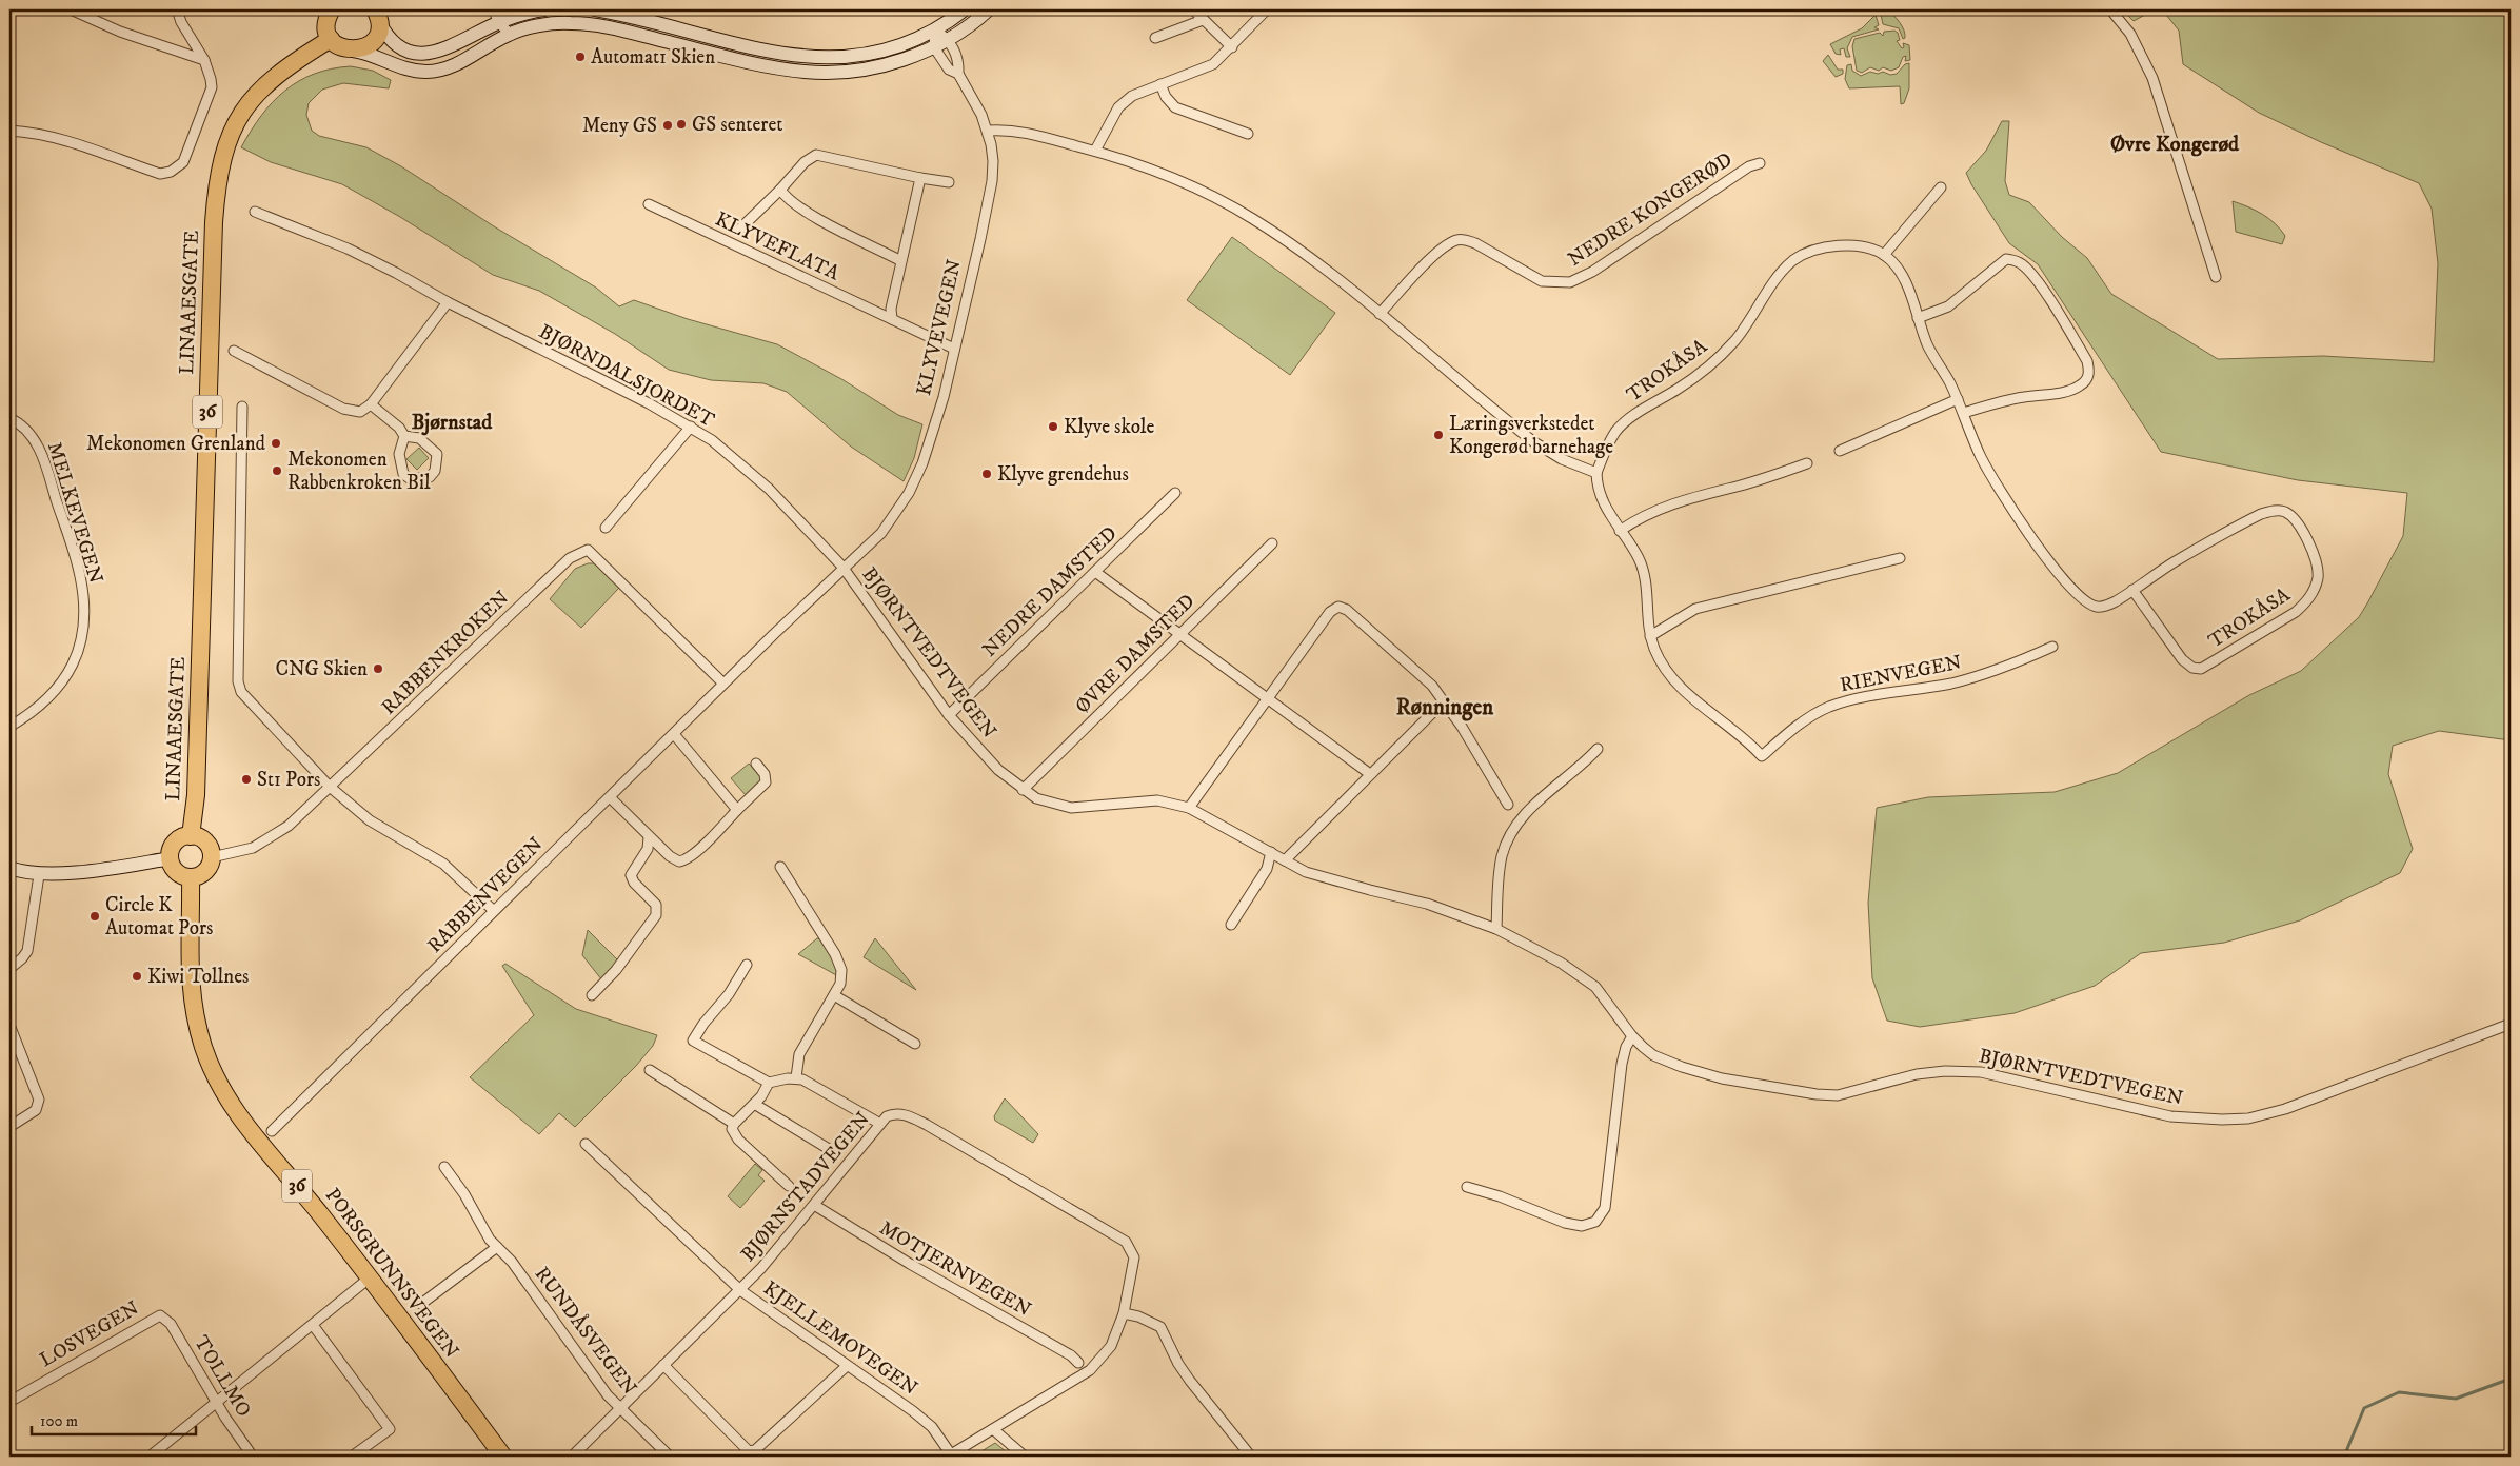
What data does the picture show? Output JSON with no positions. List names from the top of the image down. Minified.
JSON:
{"streets":{"highway":["LINAAESGATE","36","PORSGRUNNSVEGEN"],"street":["NEDRE KONGERØD","KLYVEFLATA","KLYVEVEGEN","TROKÅSA","BJØRNDALSJORDET","MELKEVEGEN","NEDRE DAMSTED","RABBENKROKEN","BJØRNTVEDTVEGEN","ØVRE DAMSTED","RIENVEGEN","RABBENVEGEN","BJØRNSTADVEGEN","MOTJERNVEGEN","RUNDÅSVEGEN","LOSVEGEN","KJELLEMOVEGEN","TOLLMO"]},"crossings":[["KLYVEFLATA","KLYVEVEGEN"],["LINAAESGATE","RABBENKROKEN"],["LINAAESGATE","PORSGRUNNSVEGEN"],["KLYVEVEGEN","BJØRNDALSJORDET"],["KLYVEVEGEN","BJØRNTVEDTVEGEN"],["KLYVEVEGEN","RABBENVEGEN"],["TROKÅSA","RIENVEGEN"],["BJØRNDALSJORDET","BJØRNTVEDTVEGEN"],["BJØRNDALSJORDET","RABBENVEGEN"],["NEDRE DAMSTED","BJØRNTVEDTVEGEN"],["RABBENKROKEN","RABBENVEGEN"],["RABBENKROKEN","PORSGRUNNSVEGEN"],["BJØRNTVEDTVEGEN","ØVRE DAMSTED"],["BJØRNTVEDTVEGEN","RABBENVEGEN"],["BJØRNSTADVEGEN","MOTJERNVEGEN"],["BJØRNSTADVEGEN","RUNDÅSVEGEN"],["BJØRNSTADVEGEN","KJELLEMOVEGEN"],["LOSVEGEN","TOLLMO"]],"districts":["Øvre Kongerød","Bjørnstad","Rønningen"],"places":["Automat1 Skien","GS senteret","Meny GS","Klyve skole","Læringsverkstedet Kongerød barnehage","Mekonomen Grenland","Mekonomen Rabbenkroken Bil","Klyve grendehus","CNG Skien","St1 Pors","Circle K Automat Pors","Kiwi Tollnes"],"scale_bar":"100 m"}
